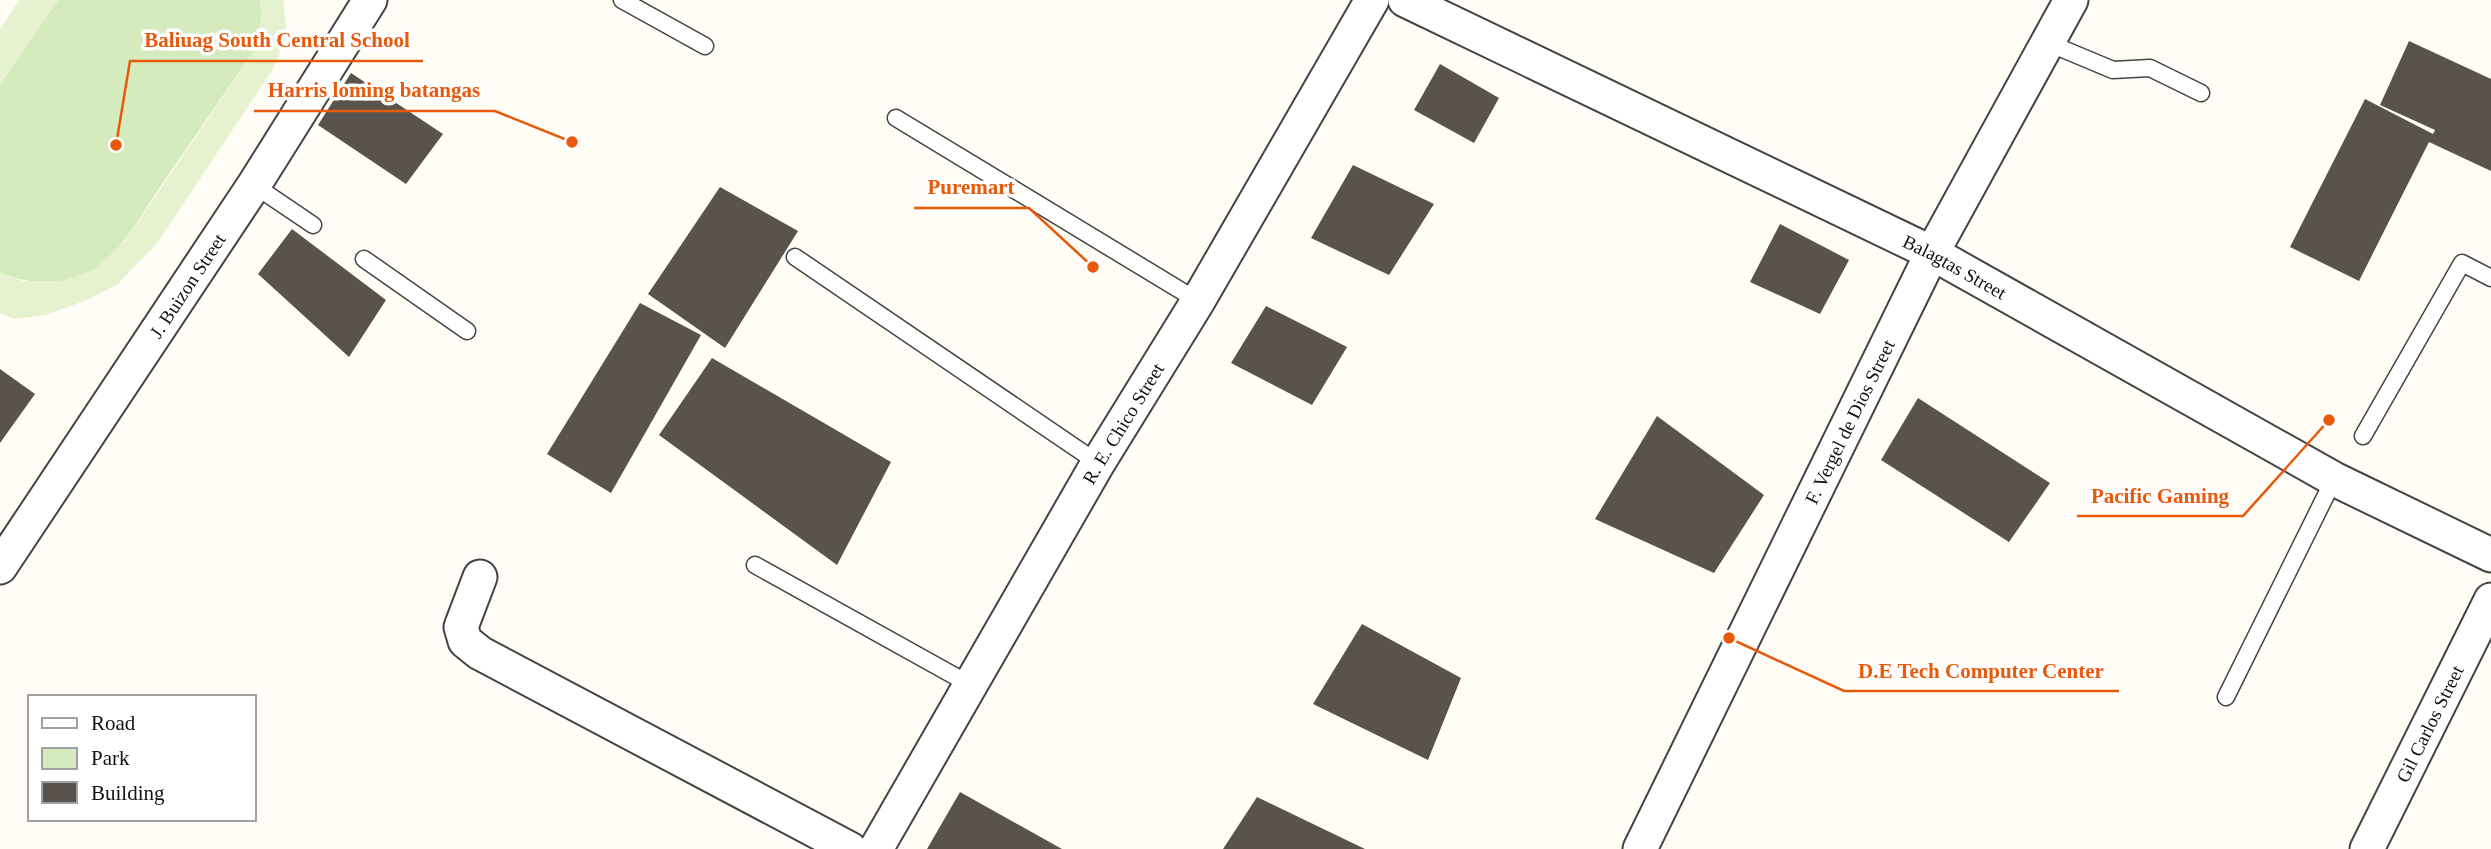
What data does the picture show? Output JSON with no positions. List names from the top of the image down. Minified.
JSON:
{"streets":{"street":["Balagtas Street","J. Buizon Street","F. Vergel de Dios Street","R. E. Chico Street","Gil Carlos Street"]},"crossings":[["Balagtas Street","F. Vergel de Dios Street"]],"places":["Harris loming batangas","Baliuag South Central School","Puremart","Pacific Gaming","D.E Tech Computer Center"],"legend":["Road","Park","Building"]}
